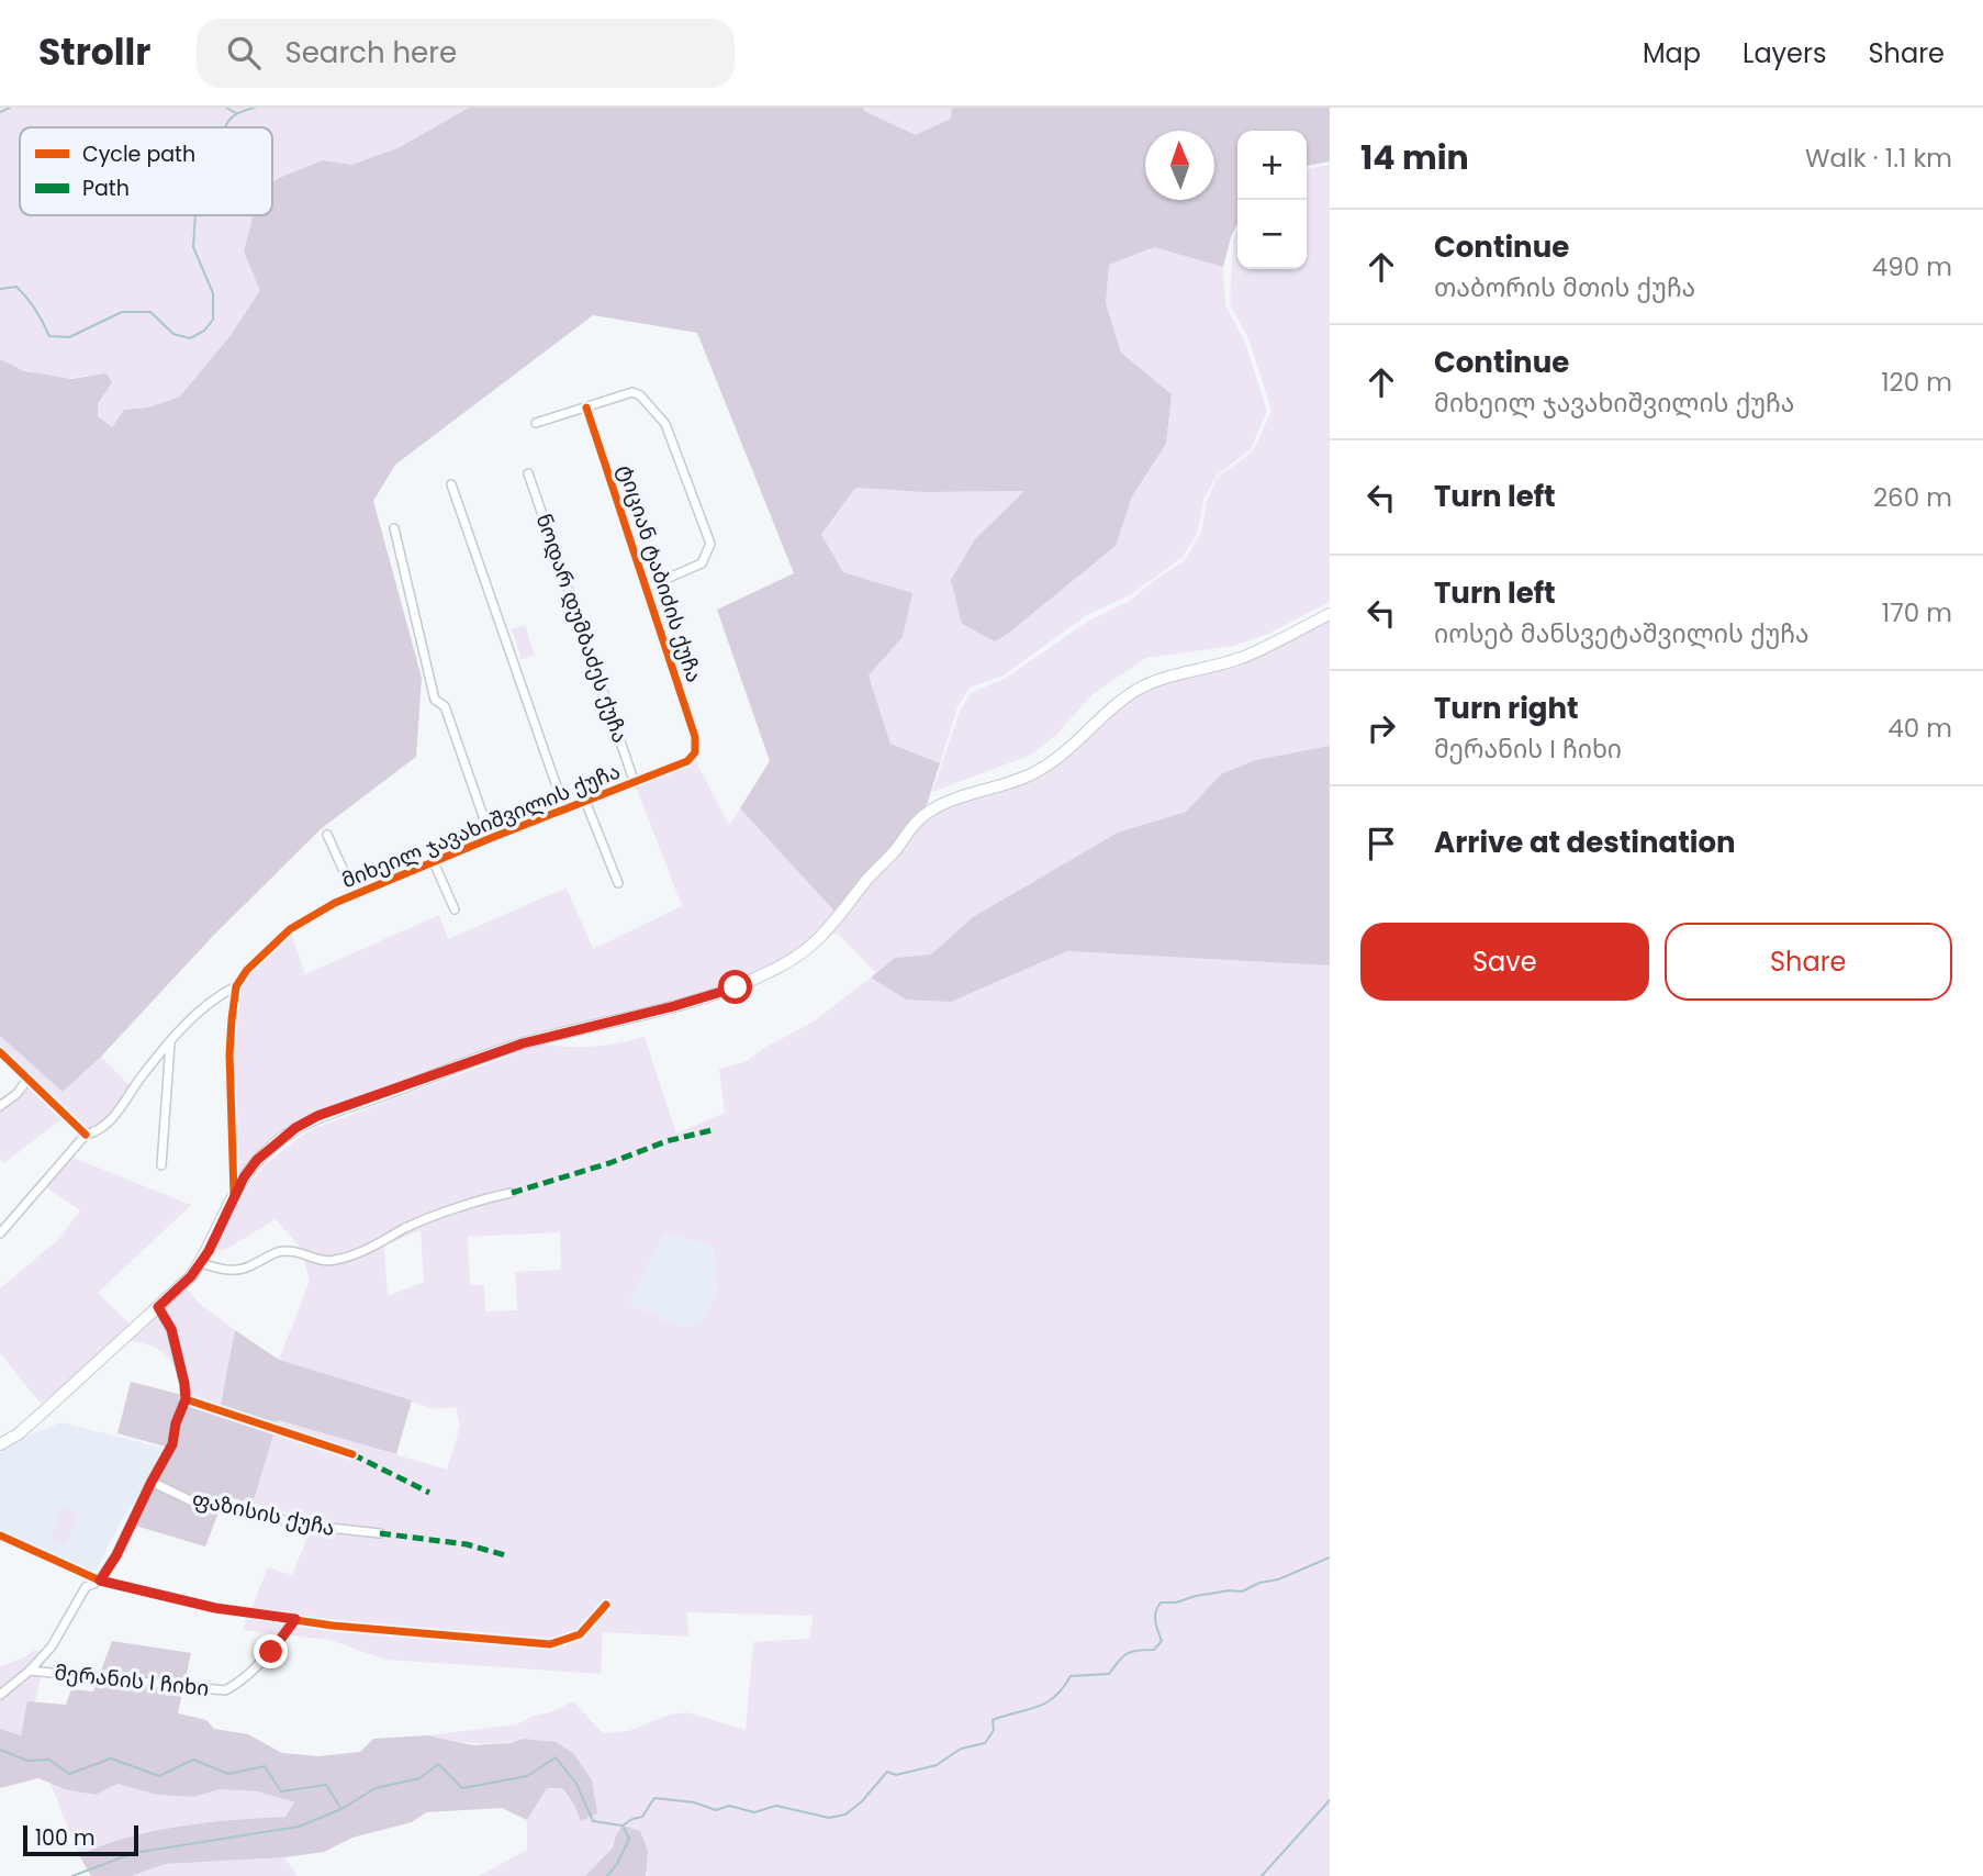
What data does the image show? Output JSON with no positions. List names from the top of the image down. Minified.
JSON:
{"streets":{"street":["ტიციან ტაბიძის ქუჩა","ნოდარ დუმბაძეს ქუჩა","მიხეილ ჯავახიშვილის ქუჩა","ფაზისის ქუჩა","მერანის I ჩიხი"]},"crossings":[["ტიციან ტაბიძის ქუჩა","მიხეილ ჯავახიშვილის ქუჩა"],["ნოდარ დუმბაძეს ქუჩა","მიხეილ ჯავახიშვილის ქუჩა"]],"legend":["Cycle path","Path"],"scale_bar":"100 m","north":"top","page":{"header":"Strollr","search":"Search here","nav":["Map","Layers","Share"],"heading":["14 min","Walk · 1.1 km"],"map_buttons":["+","−"],"list":[["Continue","თაბორის მთის ქუჩა","490 m"],["Continue","მიხეილ ჯავახიშვილის ქუჩა","120 m"],["Turn left","260 m"],["Turn left","იოსებ მანსვეტაშვილის ქუჩა","170 m"],["Turn right","მერანის I ჩიხი","40 m"],"Arrive at destination"],"buttons":["Save","Share"],"scale":"100 m"}}
